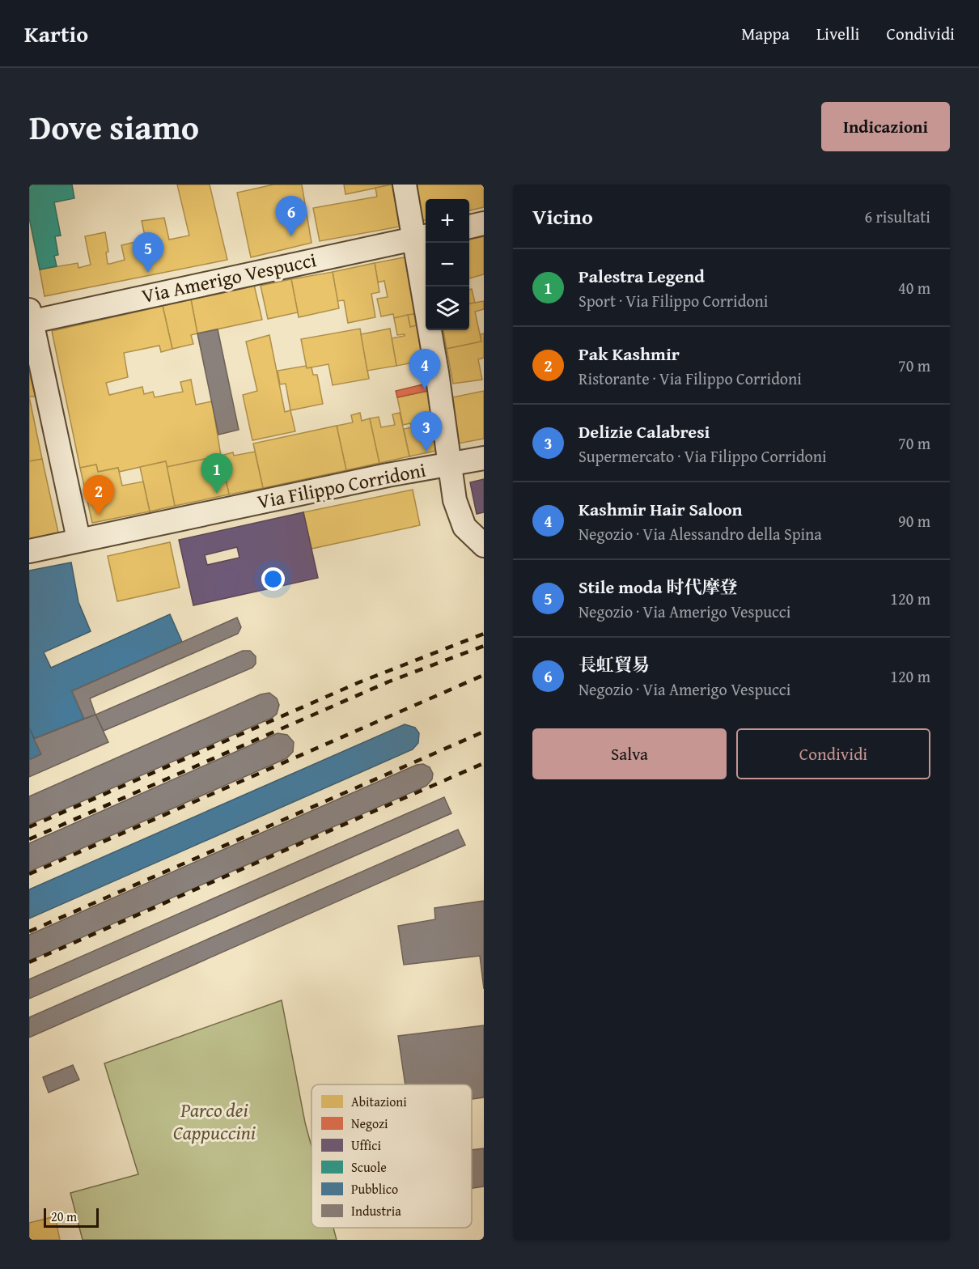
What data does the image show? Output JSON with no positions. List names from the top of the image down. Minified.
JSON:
{"streets":{"street":["Via Amerigo Vespucci","Via Filippo Corridoni"]},"parks":["Parco dei Cappuccini"],"legend":["Abitazioni","Negozi","Uffici","Scuole","Pubblico","Industria"],"scale_bar":"20 m","page":{"header":"Kartio","nav":["Mappa","Livelli","Condividi"],"title":"Dove siamo","buttons":["Indicazioni",["Salva","Condividi"]],"heading":["Vicino","6 risultati"],"pins":["6","5","4","3","1","2"],"map_buttons":["+","−"],"list":[{"mark":"1","name":"Palestra Legend","note":"Sport · Via Filippo Corridoni","value":"40 m"},{"mark":"2","name":"Pak Kashmir","note":"Ristorante · Via Filippo Corridoni","value":"70 m"},{"mark":"3","name":"Delizie Calabresi","note":"Supermercato · Via Filippo Corridoni","value":"70 m"},{"mark":"4","name":"Kashmir Hair Saloon","note":"Negozio · Via Alessandro della Spina","value":"90 m"},{"mark":"5","name":"Stile moda 时代摩登","note":"Negozio · Via Amerigo Vespucci","value":"120 m"},{"mark":"6","name":"長虹貿易","note":"Negozio · Via Amerigo Vespucci","value":"120 m"}],"scale":"20 m"}}
